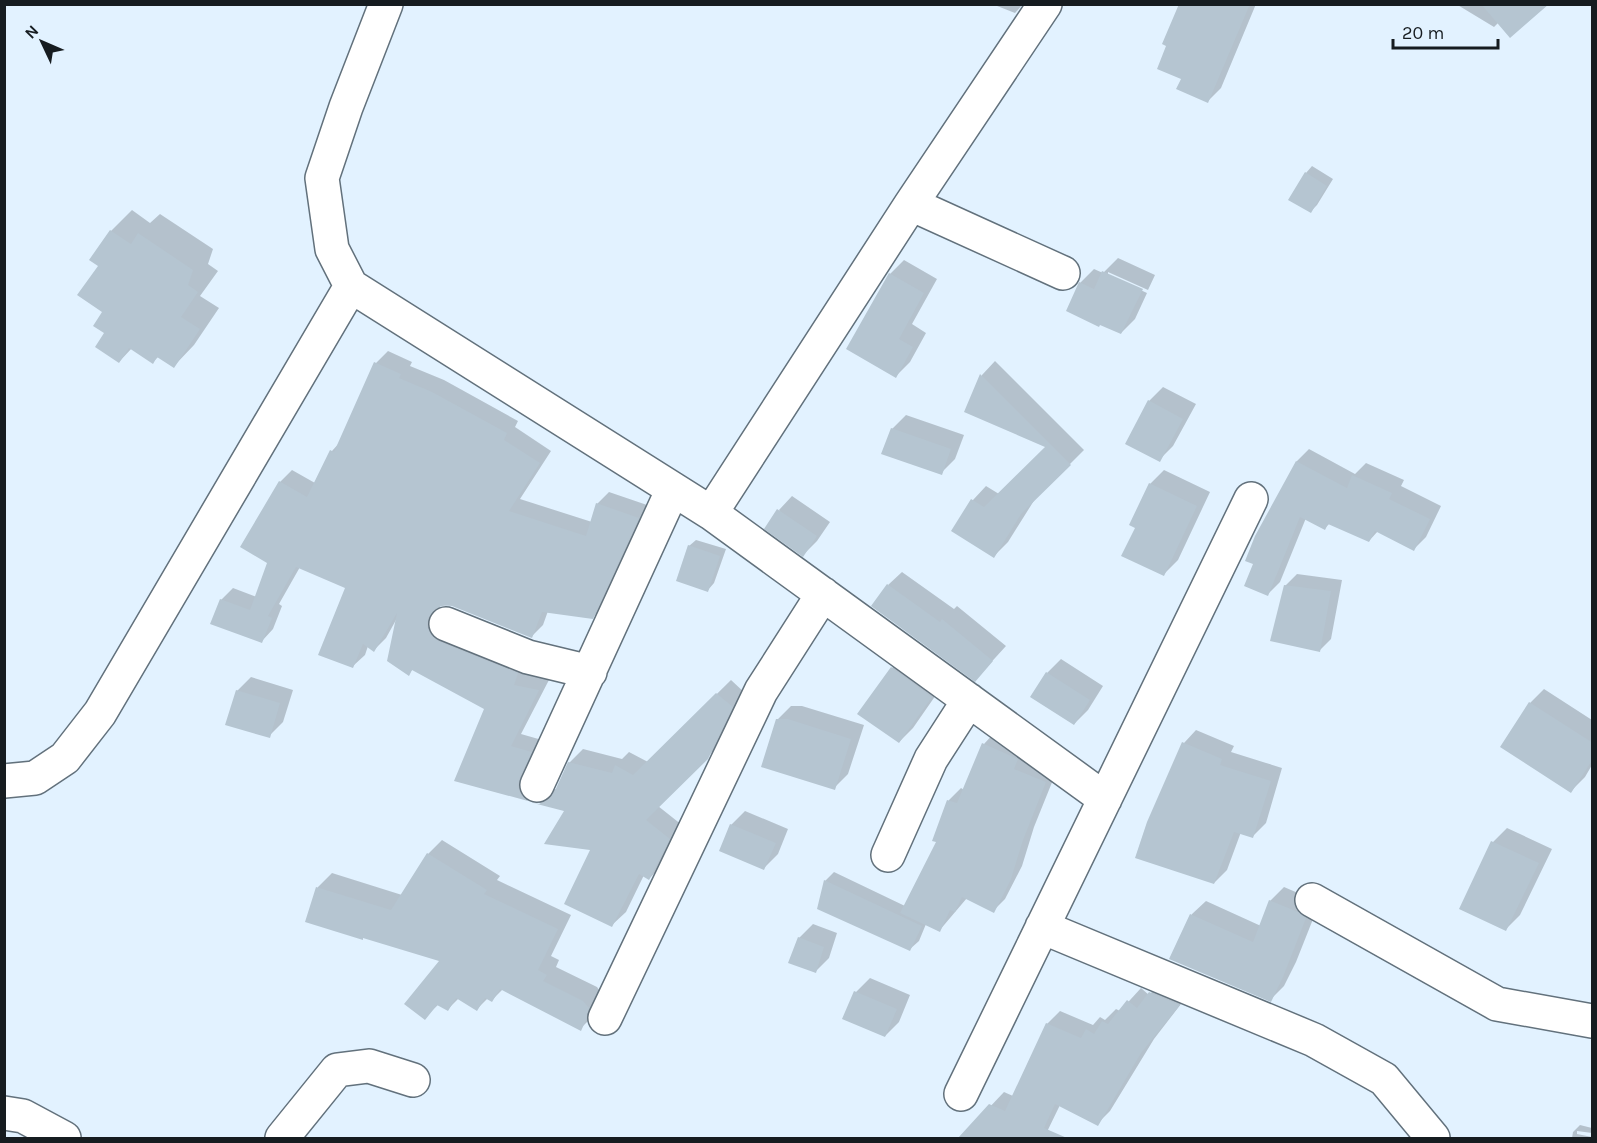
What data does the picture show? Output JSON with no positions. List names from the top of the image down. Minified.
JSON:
{"scale_bar":"20 m","north":"top left"}
